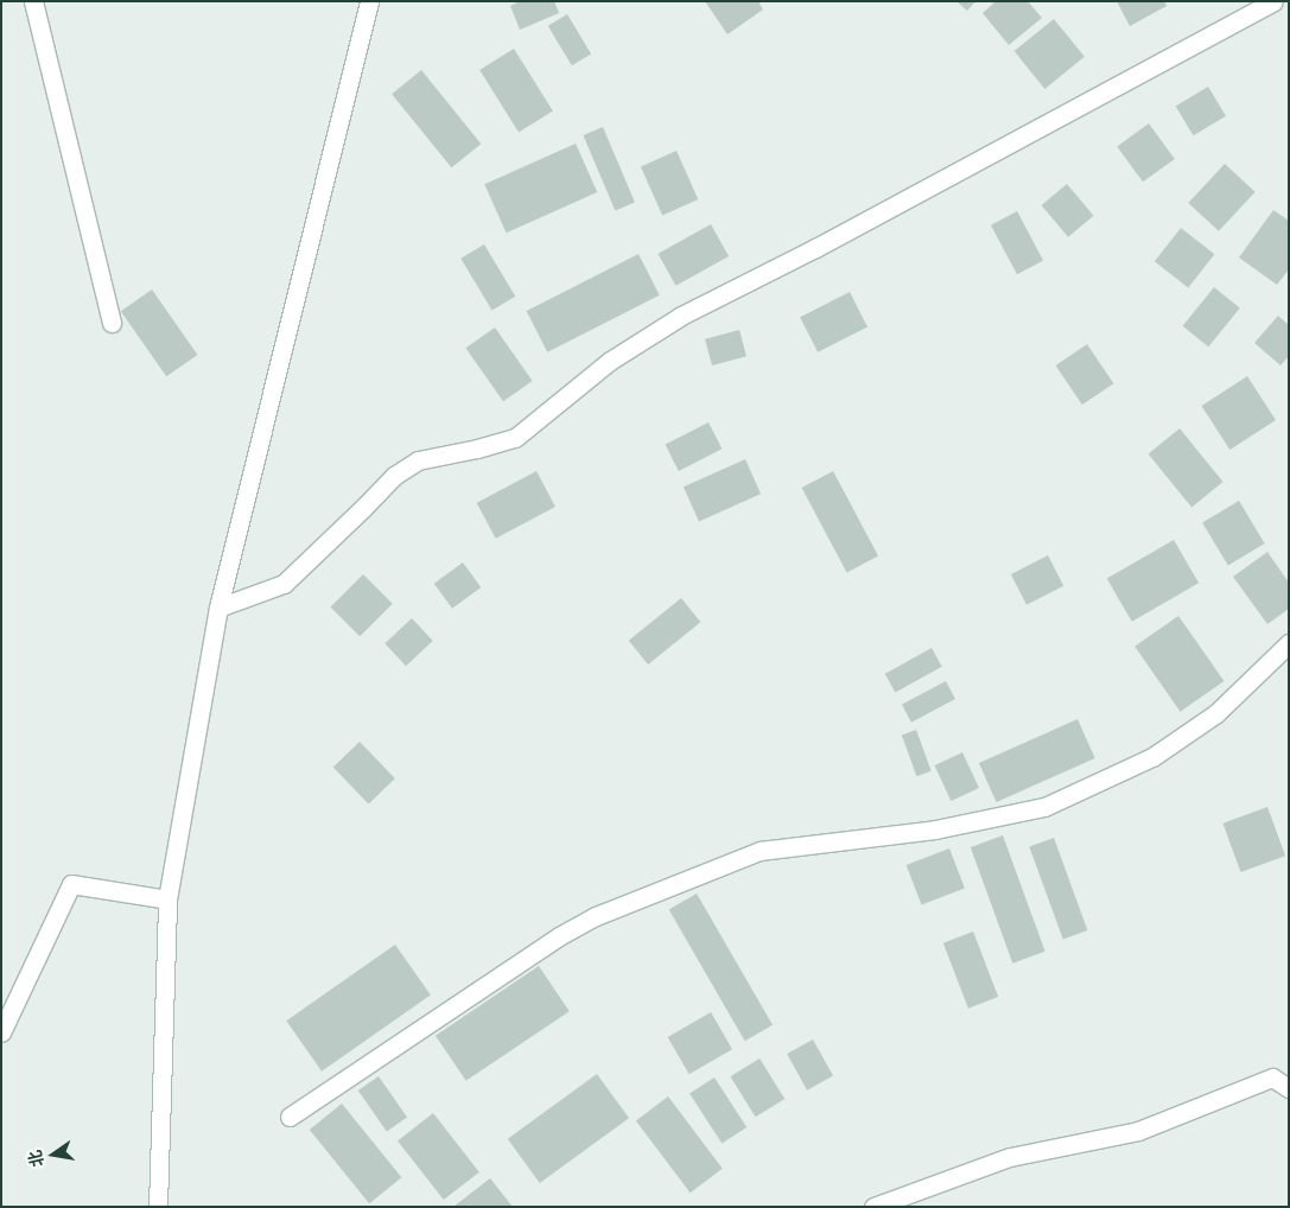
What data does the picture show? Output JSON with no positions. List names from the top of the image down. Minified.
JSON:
{"north":"left"}
